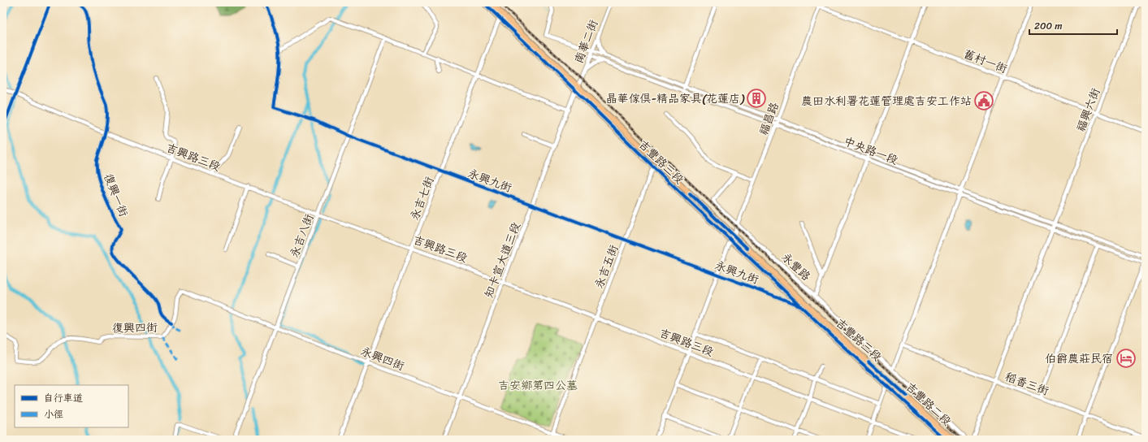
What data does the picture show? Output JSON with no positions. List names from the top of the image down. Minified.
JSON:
{"streets":{"main road":["吉豐路三段","吉豐路二段"],"street":["南華二街","舊村一街","福興六街","福昌路","中央路一段","吉興路三段","永興九街","復興一街","永吉七街","永吉八街","知卡宣大道三段","永吉五街","永豐路","復興四街","永興四街","稻香三街"]},"crossings":[["南華二街","中央路一段"],["南華二街","吉豐路三段"],["南華二街","知卡宣大道三段"],["舊村一街","福興六街"],["舊村一街","福昌路"],["福興六街","中央路一段"],["福興六街","稻香三街"],["福昌路","中央路一段"],["福昌路","吉興路三段"],["福昌路","吉豐路三段"],["福昌路","永興九街"],["福昌路","永豐路"],["吉興路三段","復興一街"],["吉興路三段","永吉七街"],["吉興路三段","永吉八街"],["吉興路三段","知卡宣大道三段"],["吉興路三段","永吉五街"],["吉豐路三段","永興九街"],["吉豐路三段","永吉七街"],["吉豐路三段","知卡宣大道三段"],["吉豐路三段","永吉五街"],["吉豐路三段","吉豐路二段"],["永興九街","永吉七街"],["永興九街","永吉八街"],["永興九街","知卡宣大道三段"],["永興九街","永吉五街"],["復興一街","復興四街"],["永吉七街","永興四街"],["永吉八街","永興四街"],["知卡宣大道三段","永興四街"],["永吉五街","永興四街"],["復興四街","永興四街"]],"parks":["吉安鄉第四公墓"],"places":{"building":["晶華傢俱-精品家具(花蓮店)"],"public building":["農田水利署花蓮管理處吉安工作站"],"hotel":["伯爵農莊民宿"]},"legend":["自行車道","小徑"],"scale_bar":"200 m"}
